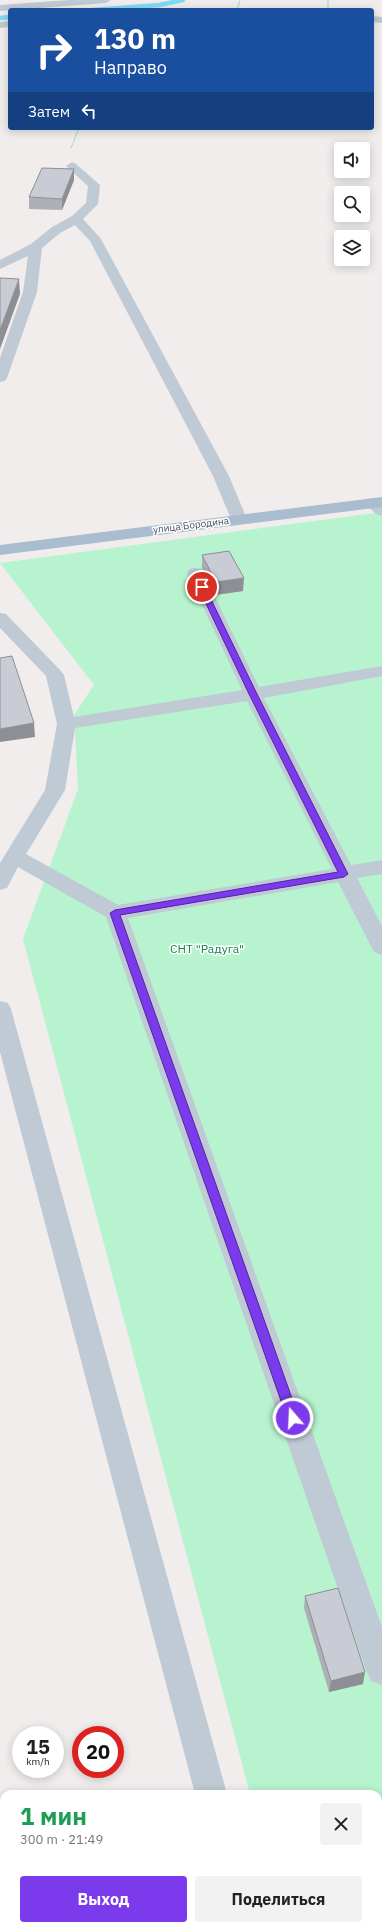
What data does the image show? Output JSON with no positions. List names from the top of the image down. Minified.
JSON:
{"streets":{"main road":["улица Бородина"]},"parks":["СНТ \"Радуга\""],"page":{"turn":["130 m","Направо"],"then":"Затем","speed":"15 km/h","limit":"20","heading":["1 мин","300 m · 21:49"],"buttons":["Выход","Поделиться"]}}
